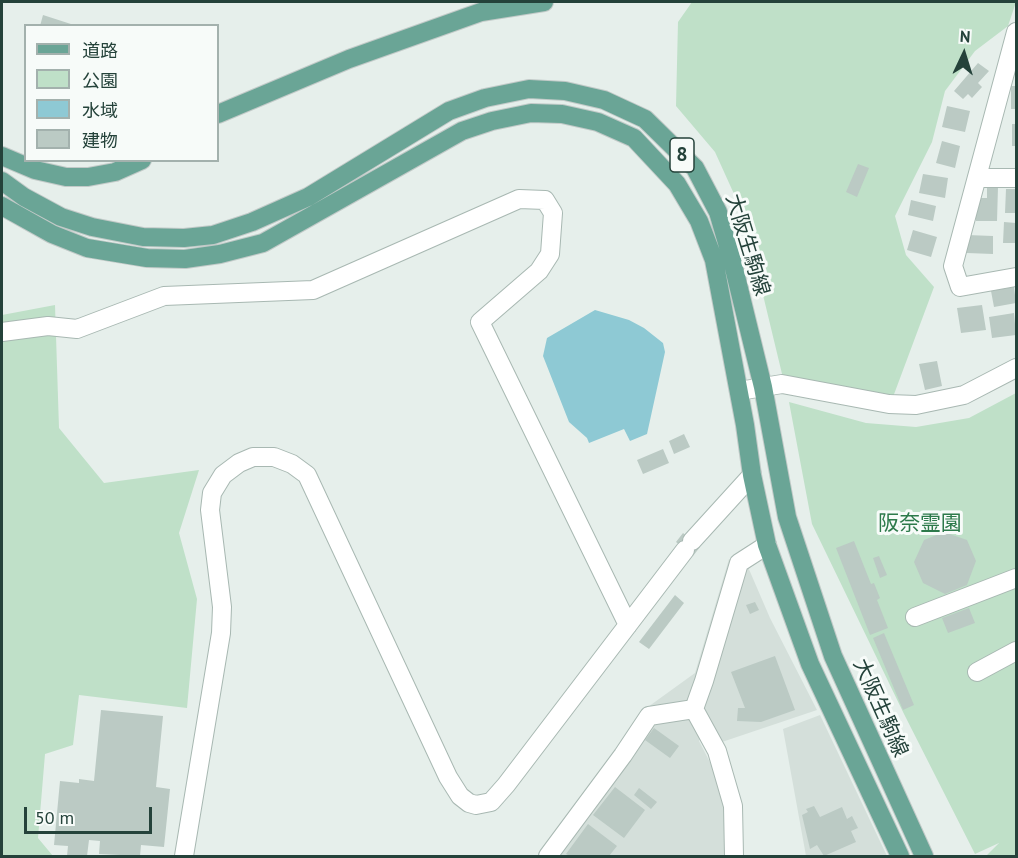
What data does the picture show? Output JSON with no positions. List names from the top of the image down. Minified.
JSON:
{"streets":{"main road":["8","大阪生駒線"]},"parks":["阪奈霊園"],"legend":["道路","公園","水域","建物"],"scale_bar":"50 m","north":"top"}
